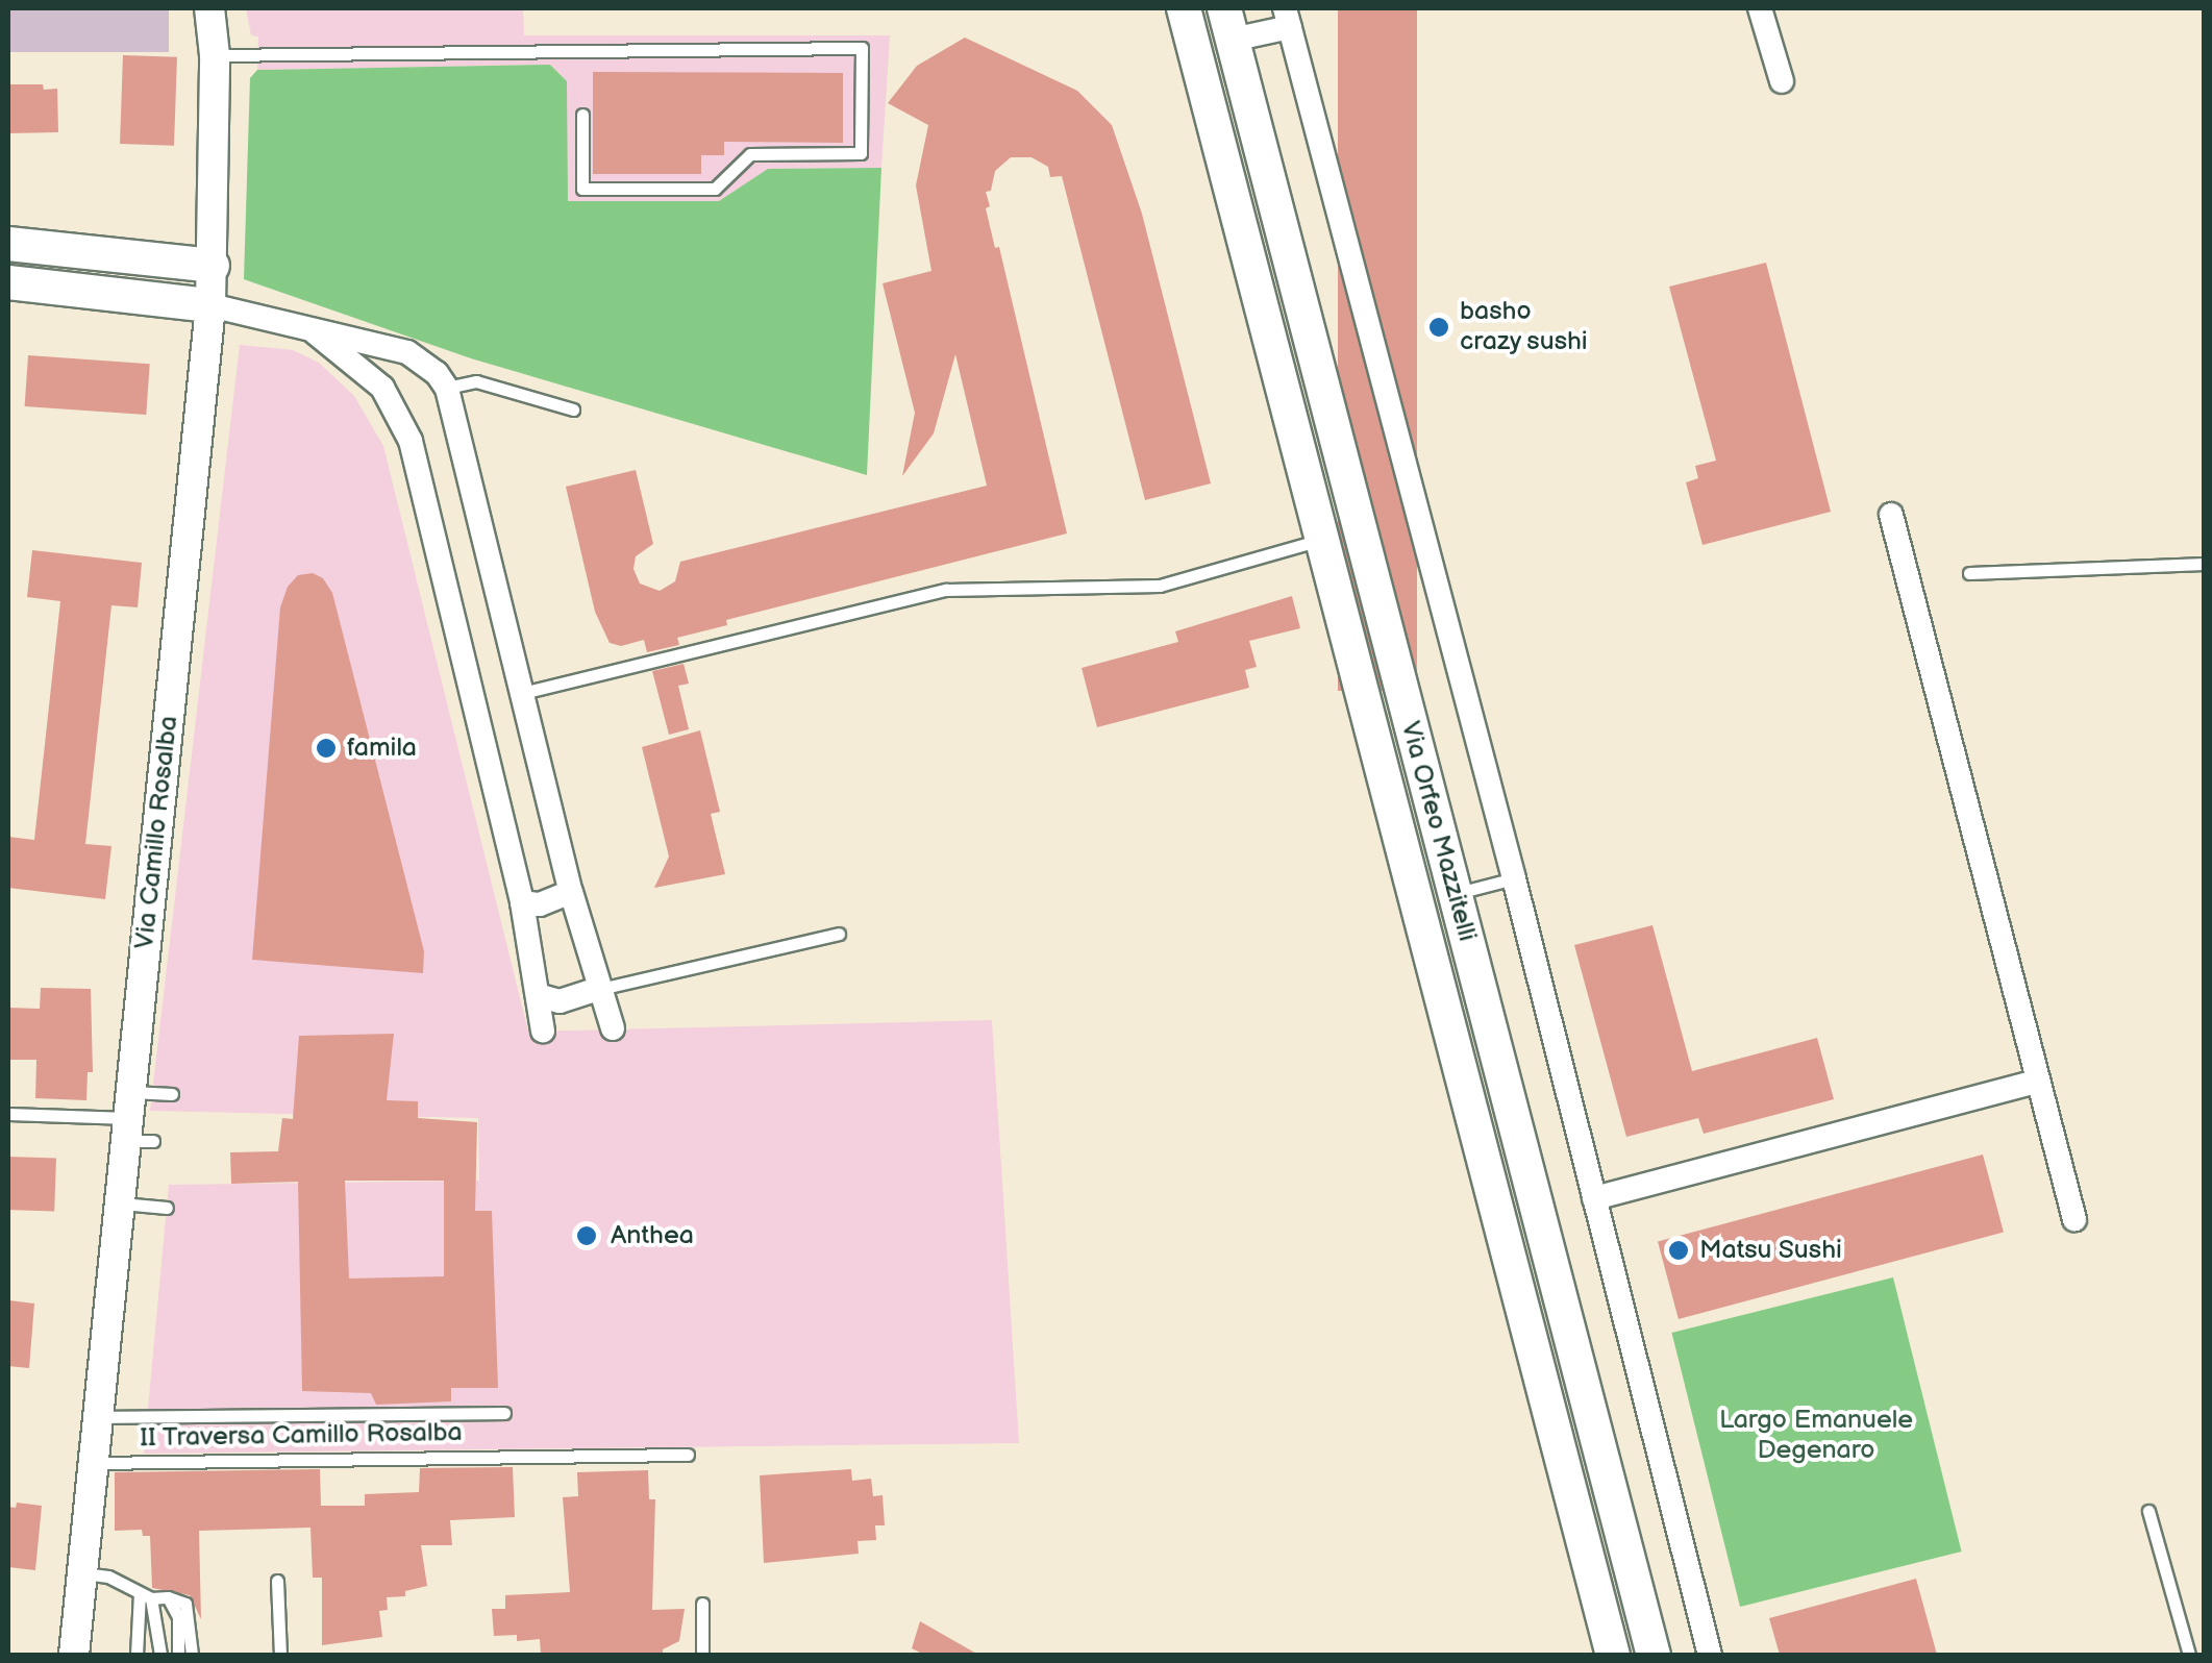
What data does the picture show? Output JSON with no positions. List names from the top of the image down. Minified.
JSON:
{"streets":{"main road":["Via Orfeo Mazzitelli"],"street":["Via Camillo Rosalba"],"lane":["II Traversa Camillo Rosalba"]},"crossings":[["Via Camillo Rosalba","II Traversa Camillo Rosalba"]],"parks":["Largo Emanuele Degenaro"],"places":["basho crazy sushi","famila","Anthea","Matsu Sushi"]}
